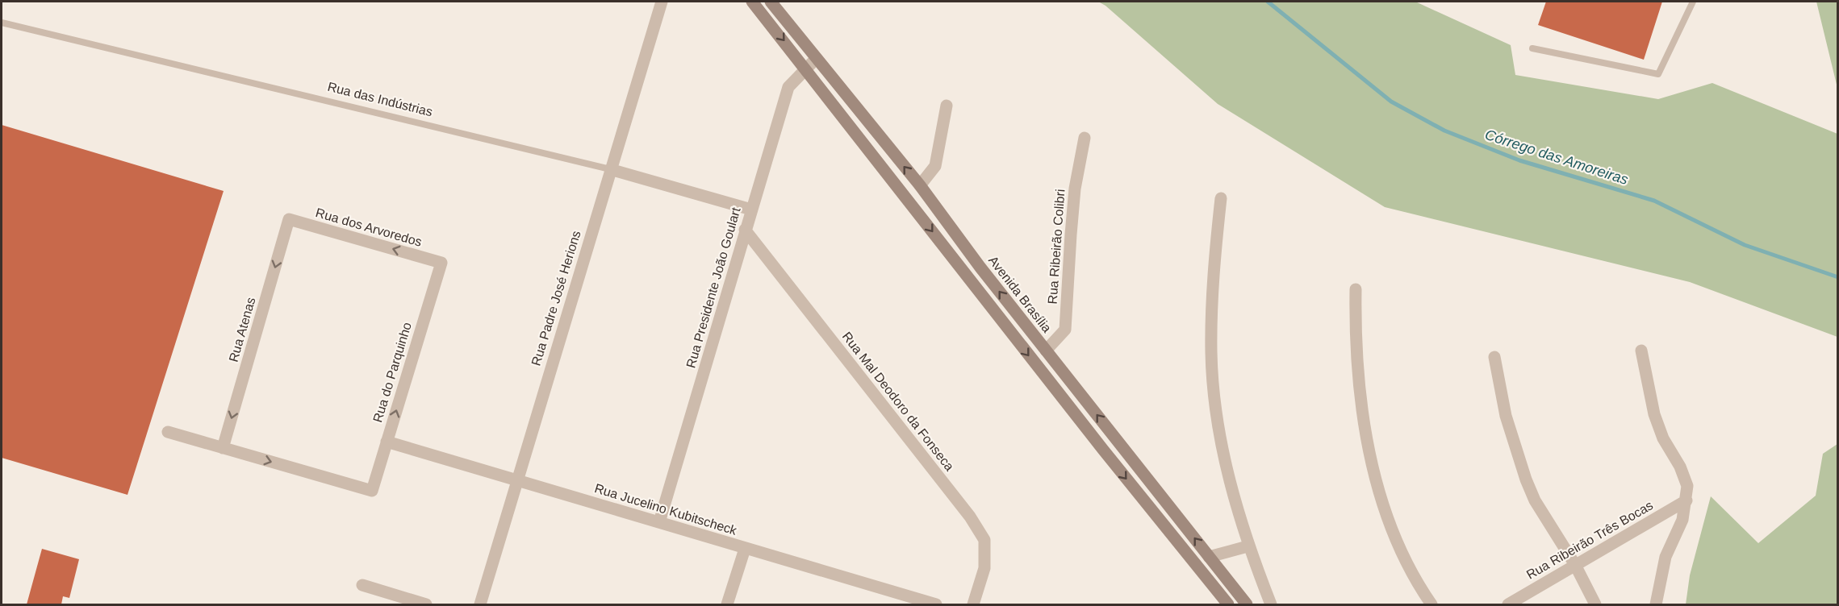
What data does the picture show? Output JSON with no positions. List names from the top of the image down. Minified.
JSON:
{"streets":{"main road":["Avenida Brasília"],"street":["Rua das Indústrias","Rua dos Arvoredos","Rua Ribeirão Colibri","Rua Presidente João Goulart","Rua Padre José Herions","Rua Atenas","Rua do Parquinho","Rua Mal Deodoro da Fonseca","Rua Jucelino Kubitscheck","Rua Ribeirão Três Bocas"]},"crossings":[["Rua das Indústrias","Rua Presidente João Goulart"],["Rua das Indústrias","Rua Padre José Herions"],["Rua dos Arvoredos","Rua Atenas"],["Rua dos Arvoredos","Rua do Parquinho"],["Rua Ribeirão Colibri","Avenida Brasília"],["Rua Presidente João Goulart","Avenida Brasília"],["Rua Presidente João Goulart","Rua Mal Deodoro da Fonseca"],["Rua Presidente João Goulart","Rua Jucelino Kubitscheck"],["Rua Padre José Herions","Rua Jucelino Kubitscheck"],["Rua Atenas","Rua do Parquinho"],["Rua do Parquinho","Rua Jucelino Kubitscheck"]],"one_way":["Rua dos Arvoredos","Rua Atenas"],"water":["Córrego das Amoreiras"]}
